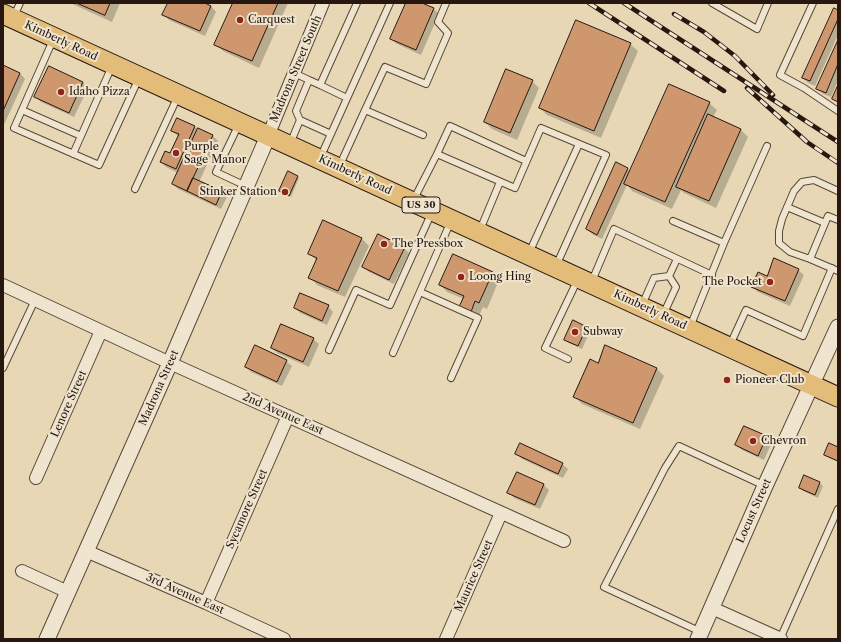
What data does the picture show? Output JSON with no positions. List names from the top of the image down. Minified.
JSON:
{"streets":{"main road":["Kimberly Road","US 30"],"street":["Madrona Street South","Madrona Street","Lenore Street","2nd Avenue East","Sycamore Street","Locust Street","Maurice Street","3rd Avenue East"]},"crossings":[["Kimberly Road","Madrona Street South"],["Kimberly Road","Madrona Street"],["Kimberly Road","Locust Street"],["Madrona Street South","Madrona Street"],["Madrona Street","2nd Avenue East"],["Madrona Street","3rd Avenue East"],["Lenore Street","2nd Avenue East"],["2nd Avenue East","Sycamore Street"],["2nd Avenue East","Maurice Street"],["Sycamore Street","3rd Avenue East"]],"places":["Carquest","Idaho Pizza","Purple Sage Manor","Stinker Station","The Pressbox","Loong Hing","The Pocket","Subway","Pioneer Club","Chevron"]}
